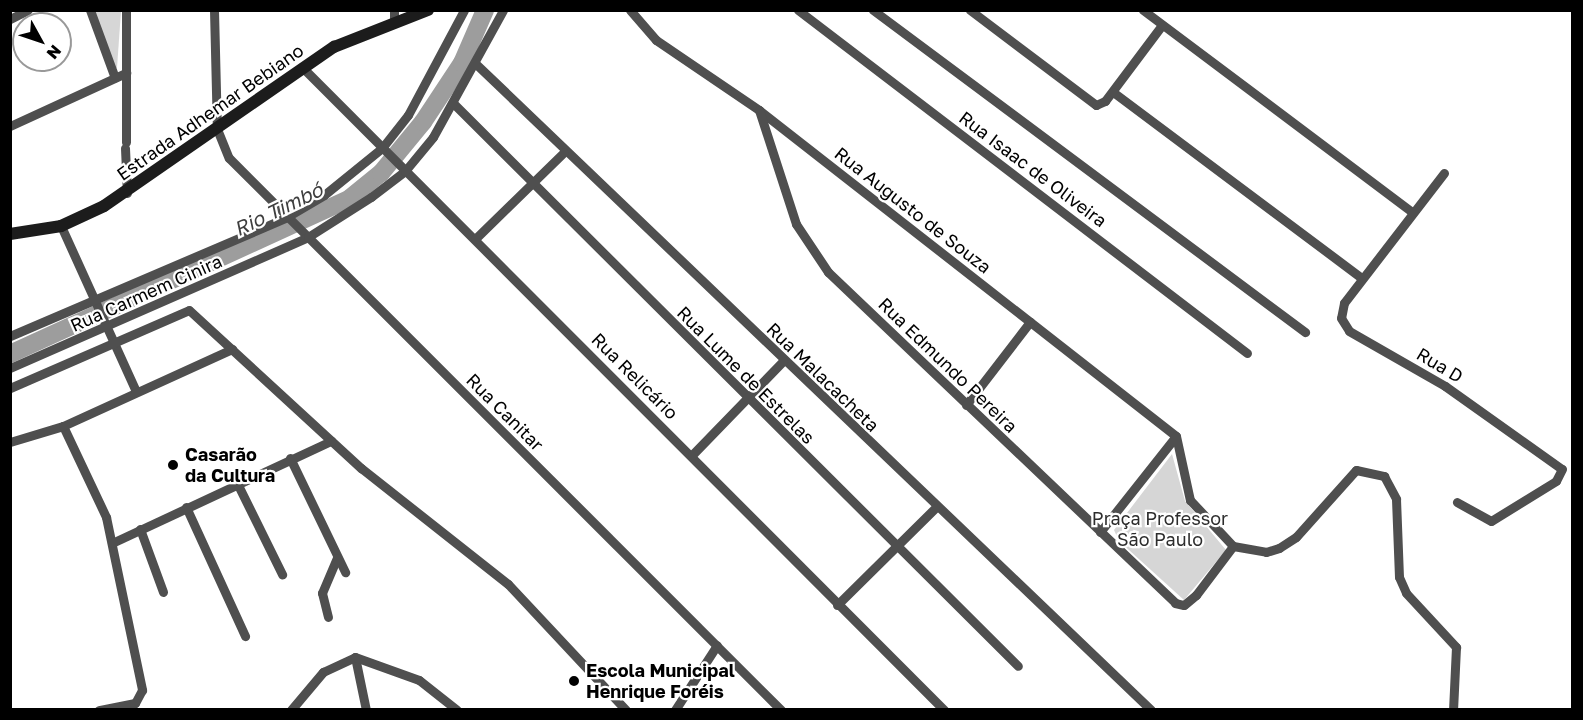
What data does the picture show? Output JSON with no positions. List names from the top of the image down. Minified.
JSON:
{"streets":{"main road":["Estrada Adhemar Bebiano"],"street":["Rua Isaac de Oliveira","Rua Augusto de Souza","Rua Carmem Cinira","Rua Edmundo Pereira","Rua D","Rua Lume de Estrelas","Rua Relicário","Rua Malacacheta","Rua Canitar"]},"crossings":[["Estrada Adhemar Bebiano","Rua Relicário"],["Estrada Adhemar Bebiano","Rua Canitar"],["Rua Augusto de Souza","Rua Edmundo Pereira"],["Rua Carmem Cinira","Rua Lume de Estrelas"],["Rua Carmem Cinira","Rua Relicário"],["Rua Carmem Cinira","Rua Malacacheta"],["Rua Carmem Cinira","Rua Canitar"]],"water":["Rio Timbó"],"parks":["Praça Professor São Paulo"],"places":["Casarão da Cultura","Escola Municipal Henrique Foréis"],"north":"bottom right"}
